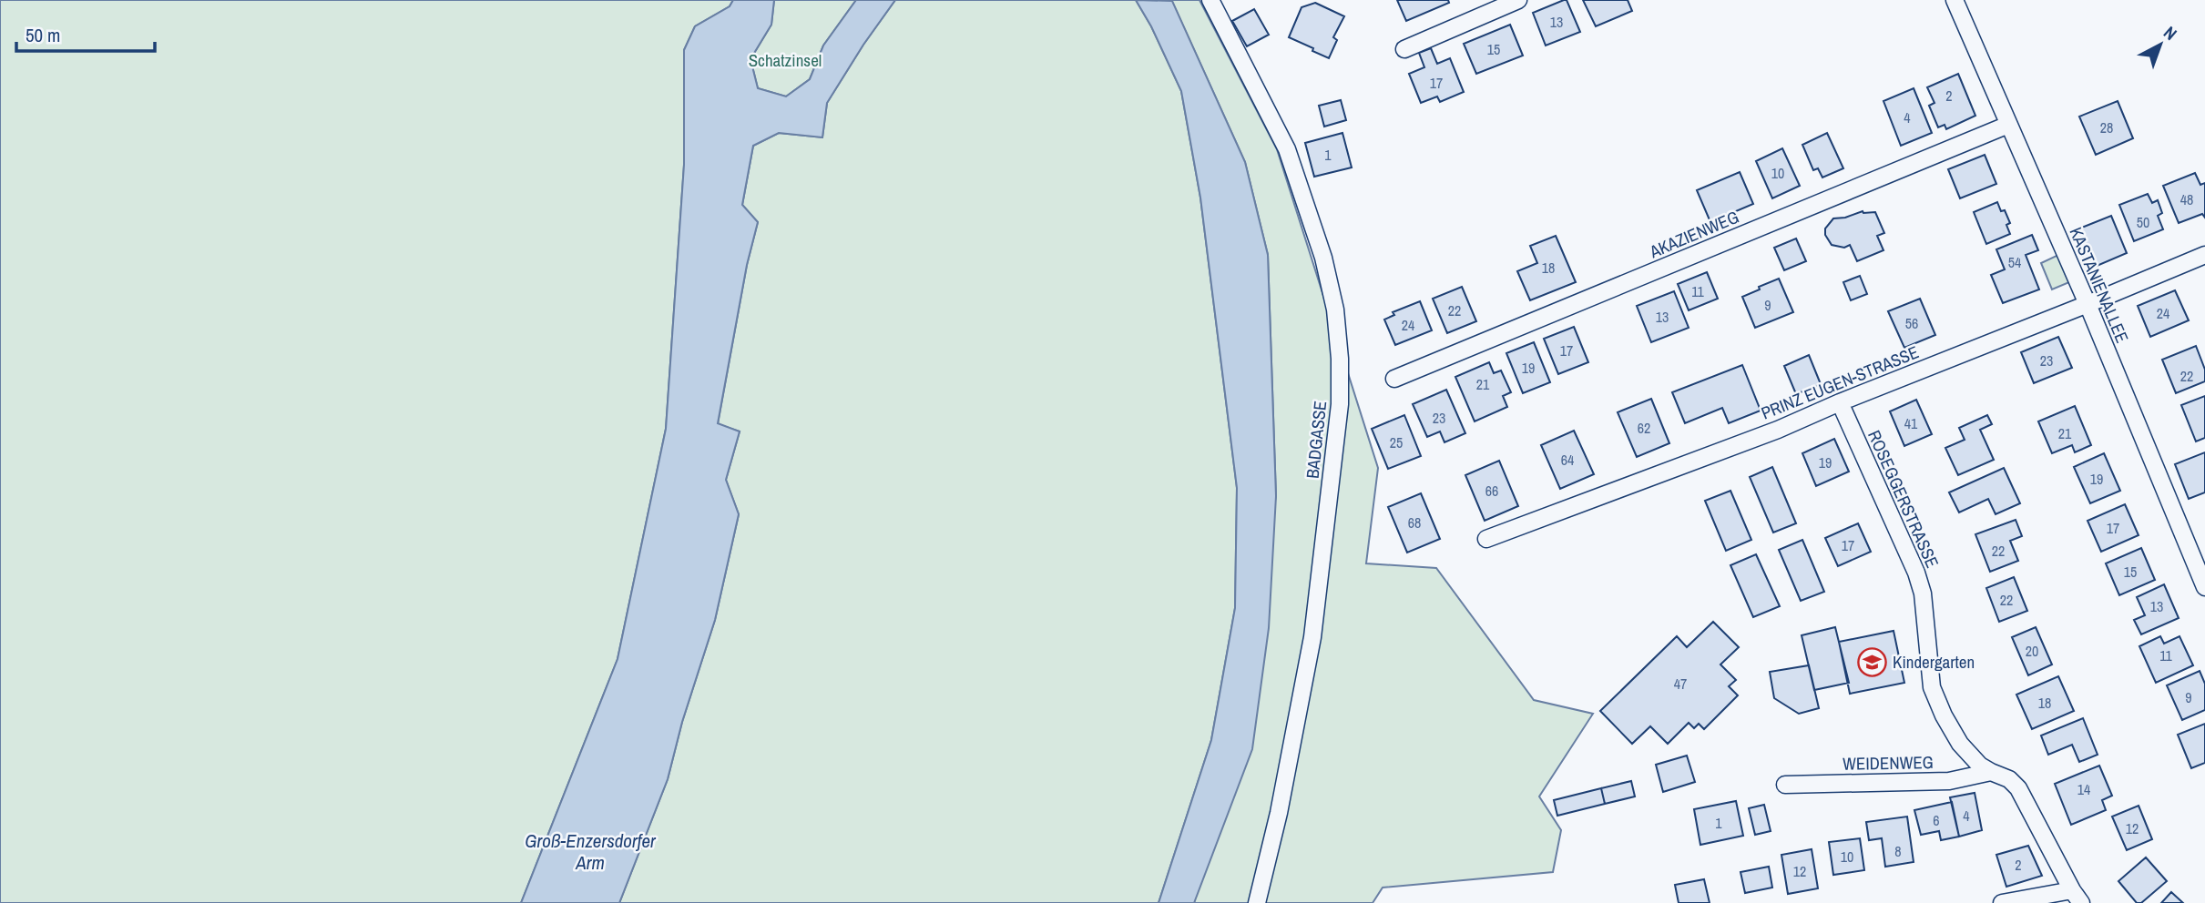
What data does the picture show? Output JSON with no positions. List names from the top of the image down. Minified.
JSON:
{"streets":{"street":["AKAZIENWEG","KASTANIENALLEE","PRINZ EUGEN-STRASSE","BADGASSE","ROSEGGERSTRASSE","WEIDENWEG"]},"crossings":[["AKAZIENWEG","KASTANIENALLEE"],["KASTANIENALLEE","PRINZ EUGEN-STRASSE"],["PRINZ EUGEN-STRASSE","ROSEGGERSTRASSE"],["ROSEGGERSTRASSE","WEIDENWEG"]],"water":["Groß-Enzersdorfer Arm"],"parks":["Schatzinsel"],"places":{"school or university":["Kindergarten"]},"house_numbers":["13","15","17","2","4","28","1","10","48","50","54","18","11","9","22","24","13","56","24","17","23","19","22","21","23","41","62","21","25","64","19","19","66","68","17","17","22","15","22","13","20","11","47","9","18","14","4","6","1","12","8","10","2","12"],"scale_bar":"50 m","north":"top right"}
